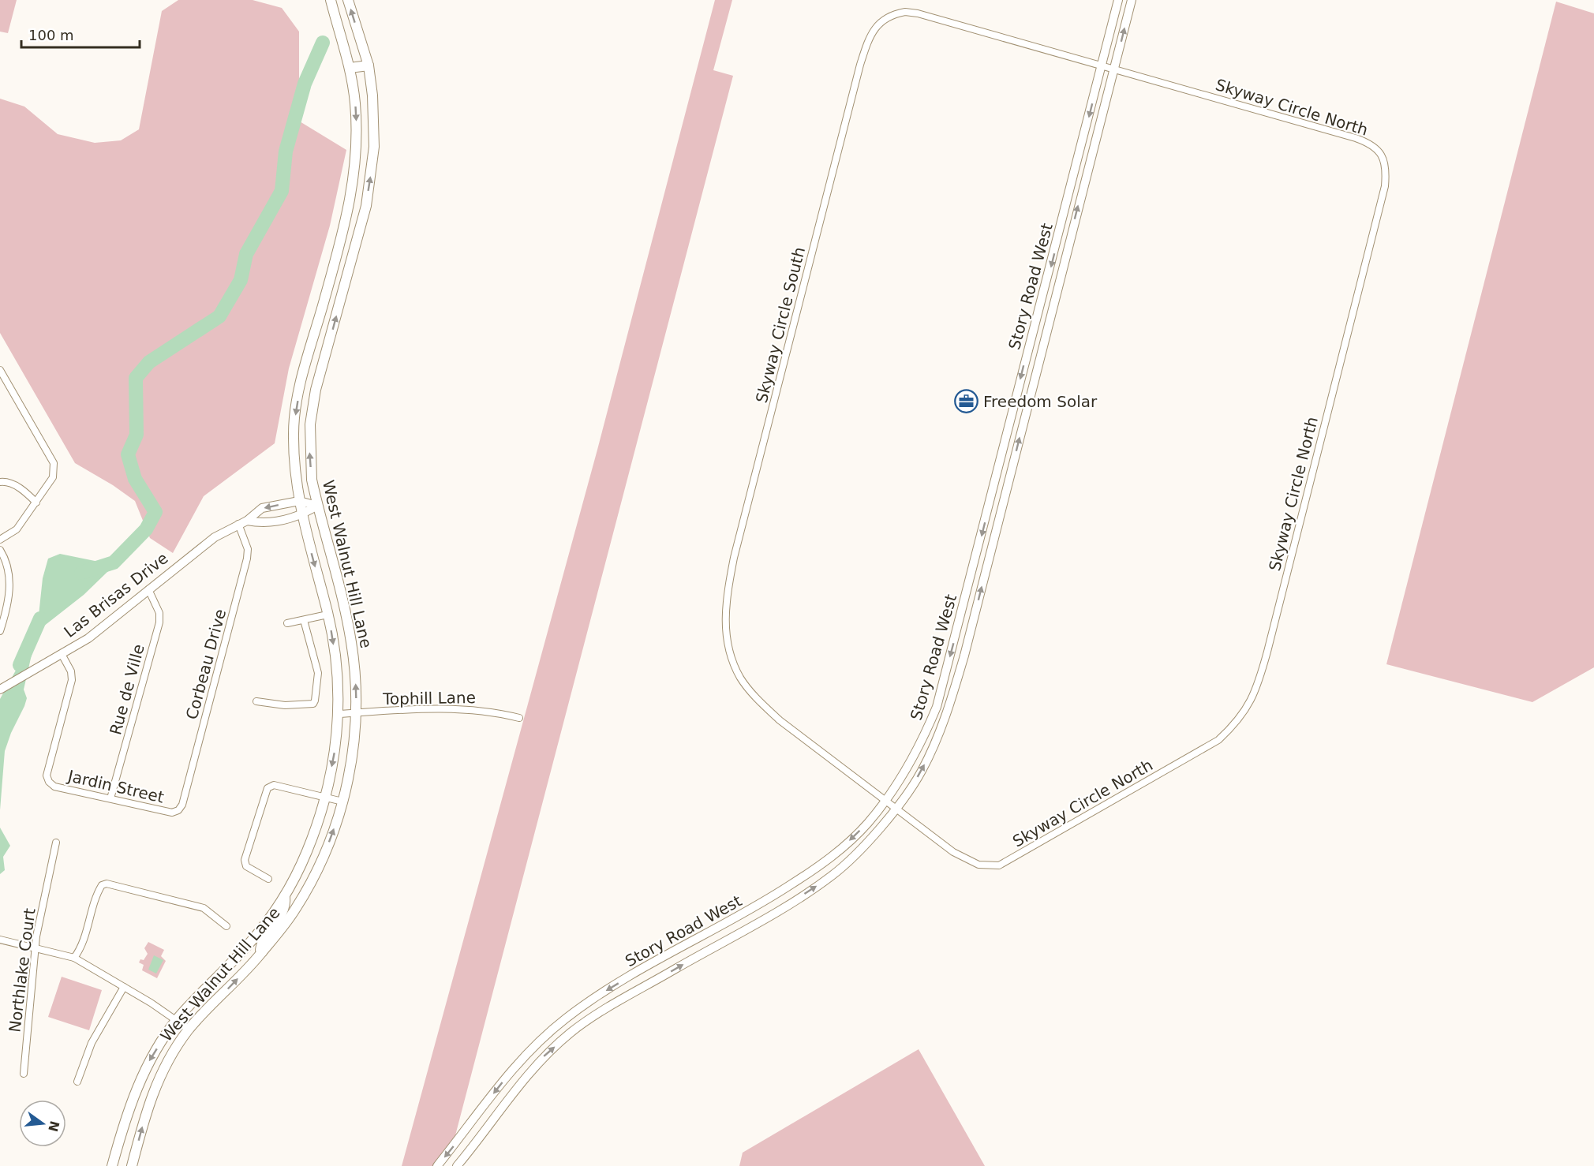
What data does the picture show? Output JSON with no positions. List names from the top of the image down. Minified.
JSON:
{"streets":{"main road":["West Walnut Hill Lane"],"street":["Skyway Circle North","Story Road West","Skyway Circle South","Las Brisas Drive","Corbeau Drive","Rue de Ville","Tophill Lane","Jardin Street","Northlake Court"]},"crossings":[["Skyway Circle North","Story Road West"],["Skyway Circle North","Skyway Circle South"],["Story Road West","Skyway Circle South"],["West Walnut Hill Lane","Las Brisas Drive"],["West Walnut Hill Lane","Tophill Lane"],["Las Brisas Drive","Corbeau Drive"],["Las Brisas Drive","Rue de Ville"],["Las Brisas Drive","Jardin Street"],["Corbeau Drive","Jardin Street"],["Rue de Ville","Jardin Street"]],"places":{"office":["Freedom Solar"]},"scale_bar":"100 m","north":"right"}
